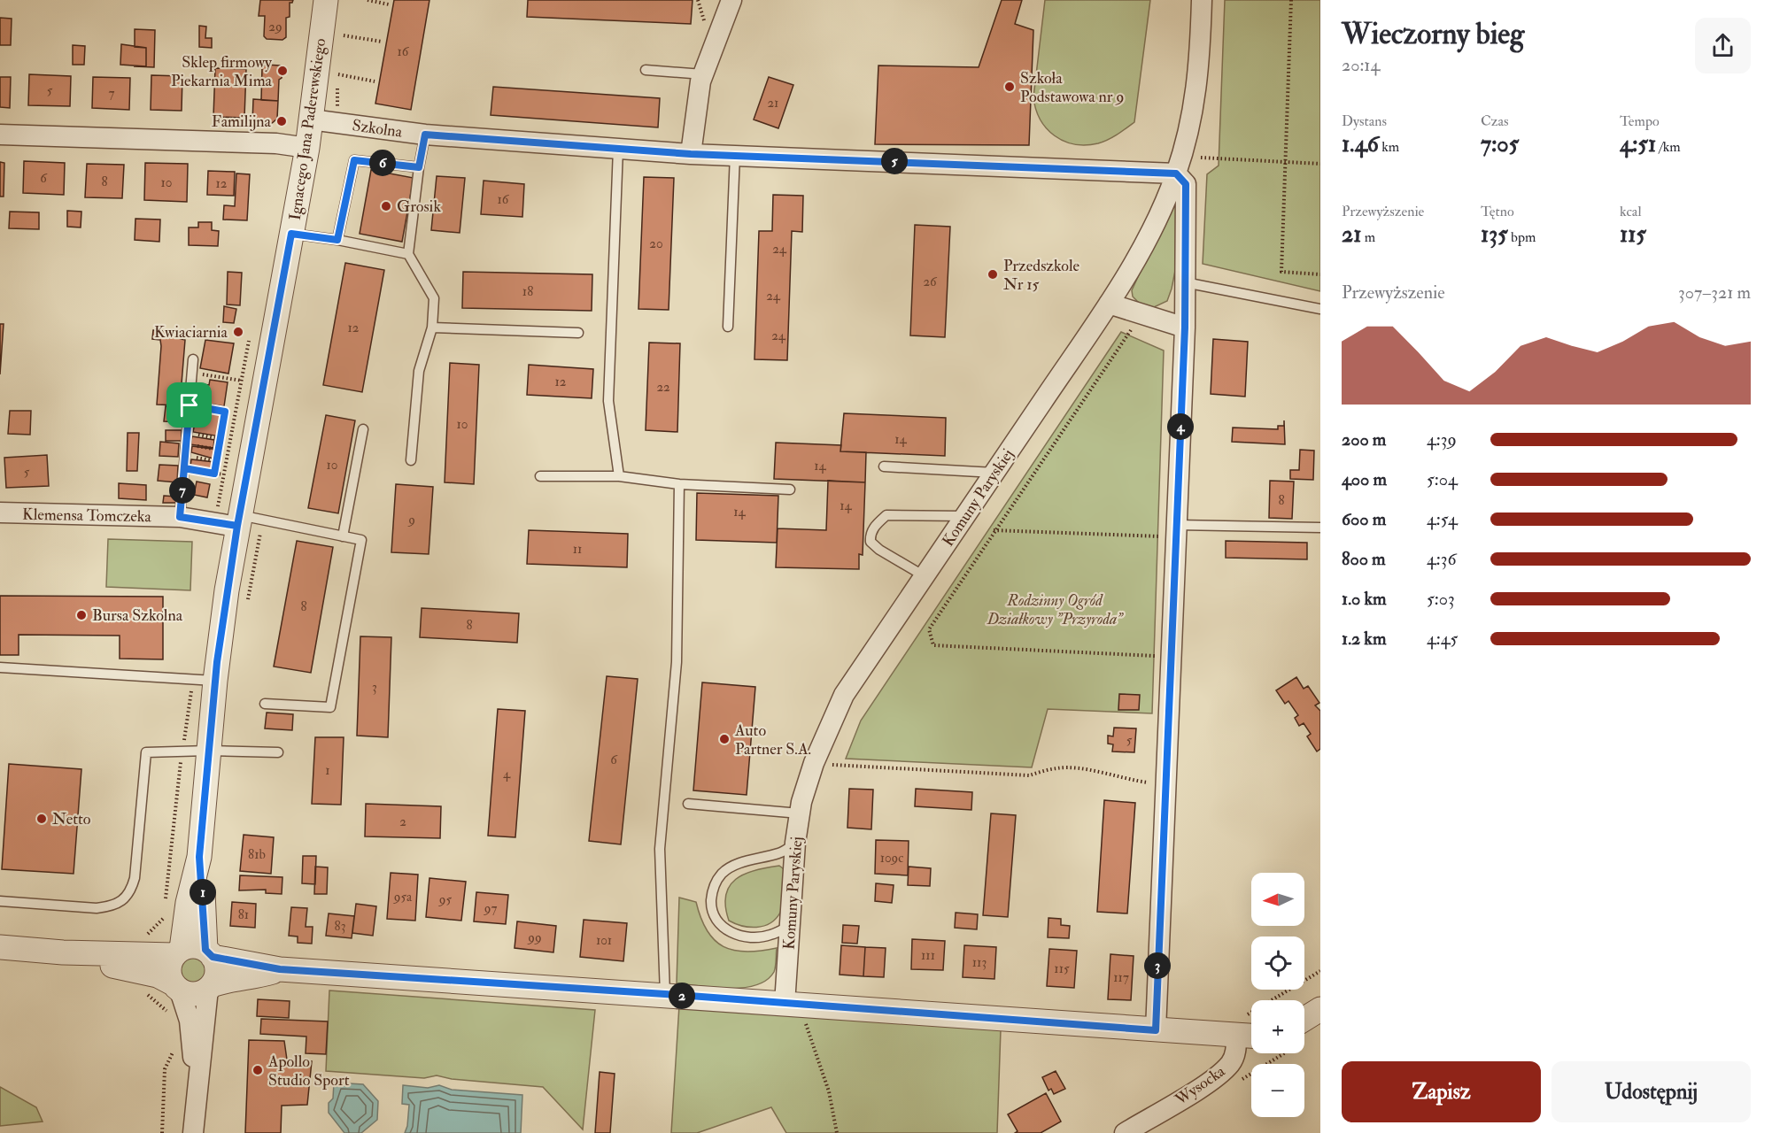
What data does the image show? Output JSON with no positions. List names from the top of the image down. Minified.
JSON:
{"streets":{"street":["Szkolna","Ignacego Jana Paderewskiego","Komuny Paryskiej","Klemensa Tomczeka","Wysocka"]},"crossings":[["Szkolna","Ignacego Jana Paderewskiego"],["Szkolna","Komuny Paryskiej"],["Ignacego Jana Paderewskiego","Klemensa Tomczeka"]],"parks":["Rodzinny Ogród Działkowy \"Przyroda\""],"places":["Sklep firmowy Piekarnia Mima","Szkoła Podstawowa nr 9","Familijna","Grosik","Przedszkole Nr 15","Kwiaciarnia","Bursa Szkolna","Auto Partner S.A.","Netto","Apollo Studio Sport"],"house_numbers":["29","16","5","7","21","6","8","10","12","16","20","24","26","18","24","12","24","12","22","10","14","10","14","5","8","14","14","9","11","8","8","3","5","6","1","4","2","81b","109c","95a","95","97","81","83","99","101","111","113","115","117"],"north":"left","page":{"heading":["Wieczorny bieg","20:14"],"stats":[["Dystans","1.46 km"],["Czas","7:05"],["Tempo","4:51 /km"],["Przewyższenie","21 m"],["Tętno","135 bpm"],["kcal","115"]],"pins":["5","6","4","7","1","3","2"],"chart":["Przewyższenie","307–321 m"],"list":[{"name":"200 m","note":"4:39"},{"name":"400 m","note":"5:04"},{"name":"600 m","note":"4:54"},{"name":"800 m","note":"4:36"},{"name":"1.0 km","note":"5:03"},{"name":"1.2 km","note":"4:45"}],"map_buttons":["+","−"],"buttons":["Zapisz","Udostępnij"]}}
